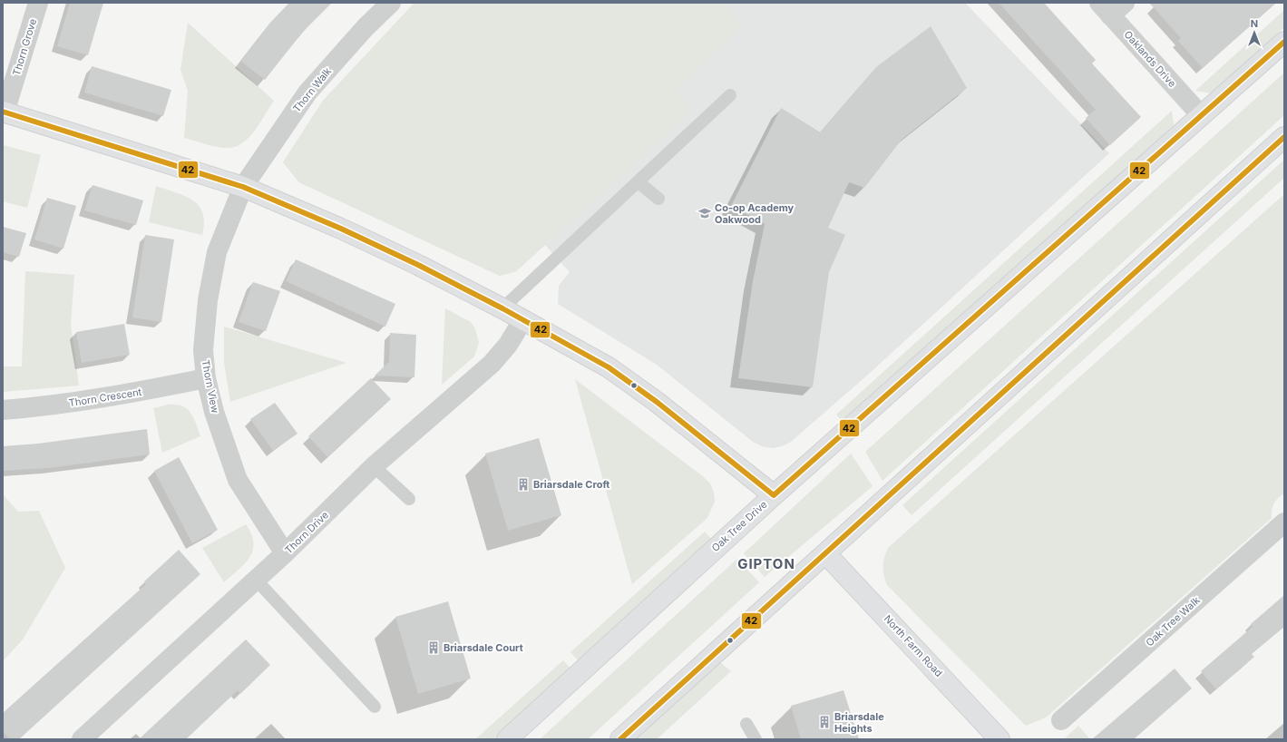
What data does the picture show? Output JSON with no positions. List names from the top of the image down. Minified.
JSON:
{"streets":{"street":["Thorn Grove","Oaklands Drive","Thorn Walk","Thorn View","Thorn Crescent","Oak Tree Drive","Thorn Drive","Oak Tree Walk","North Farm Road"]},"crossings":[["Oaklands Drive","Oak Tree Drive"],["Thorn Walk","Thorn View"],["Thorn View","Thorn Crescent"],["Thorn View","Thorn Drive"]],"districts":["GIPTON"],"places":{"school or university":["Co-op Academy Oakwood"],"building":["Briarsdale Croft","Briarsdale Court","Briarsdale Heights"]},"lines":["transit line 42"],"north":"top"}
